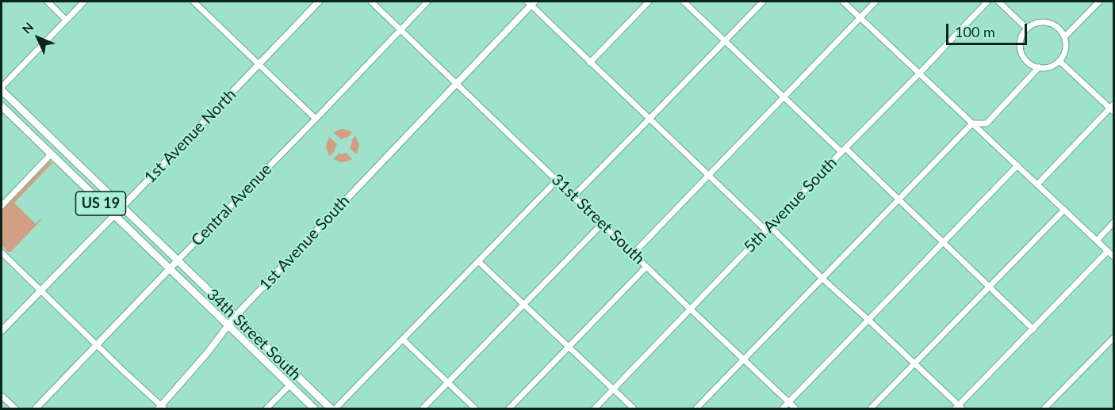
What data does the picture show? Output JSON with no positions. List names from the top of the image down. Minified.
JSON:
{"streets":{"highway":["US 19","34th Street South"],"main road":["1st Avenue North","Central Avenue","1st Avenue South"],"street":["5th Avenue South","31st Street South"]},"crossings":[["1st Avenue North","US 19"],["US 19","Central Avenue"],["US 19","34th Street South"],["Central Avenue","31st Street South"],["Central Avenue","34th Street South"],["5th Avenue South","31st Street South"],["31st Street South","1st Avenue South"],["1st Avenue South","34th Street South"]],"scale_bar":"100 m","north":"top left"}
